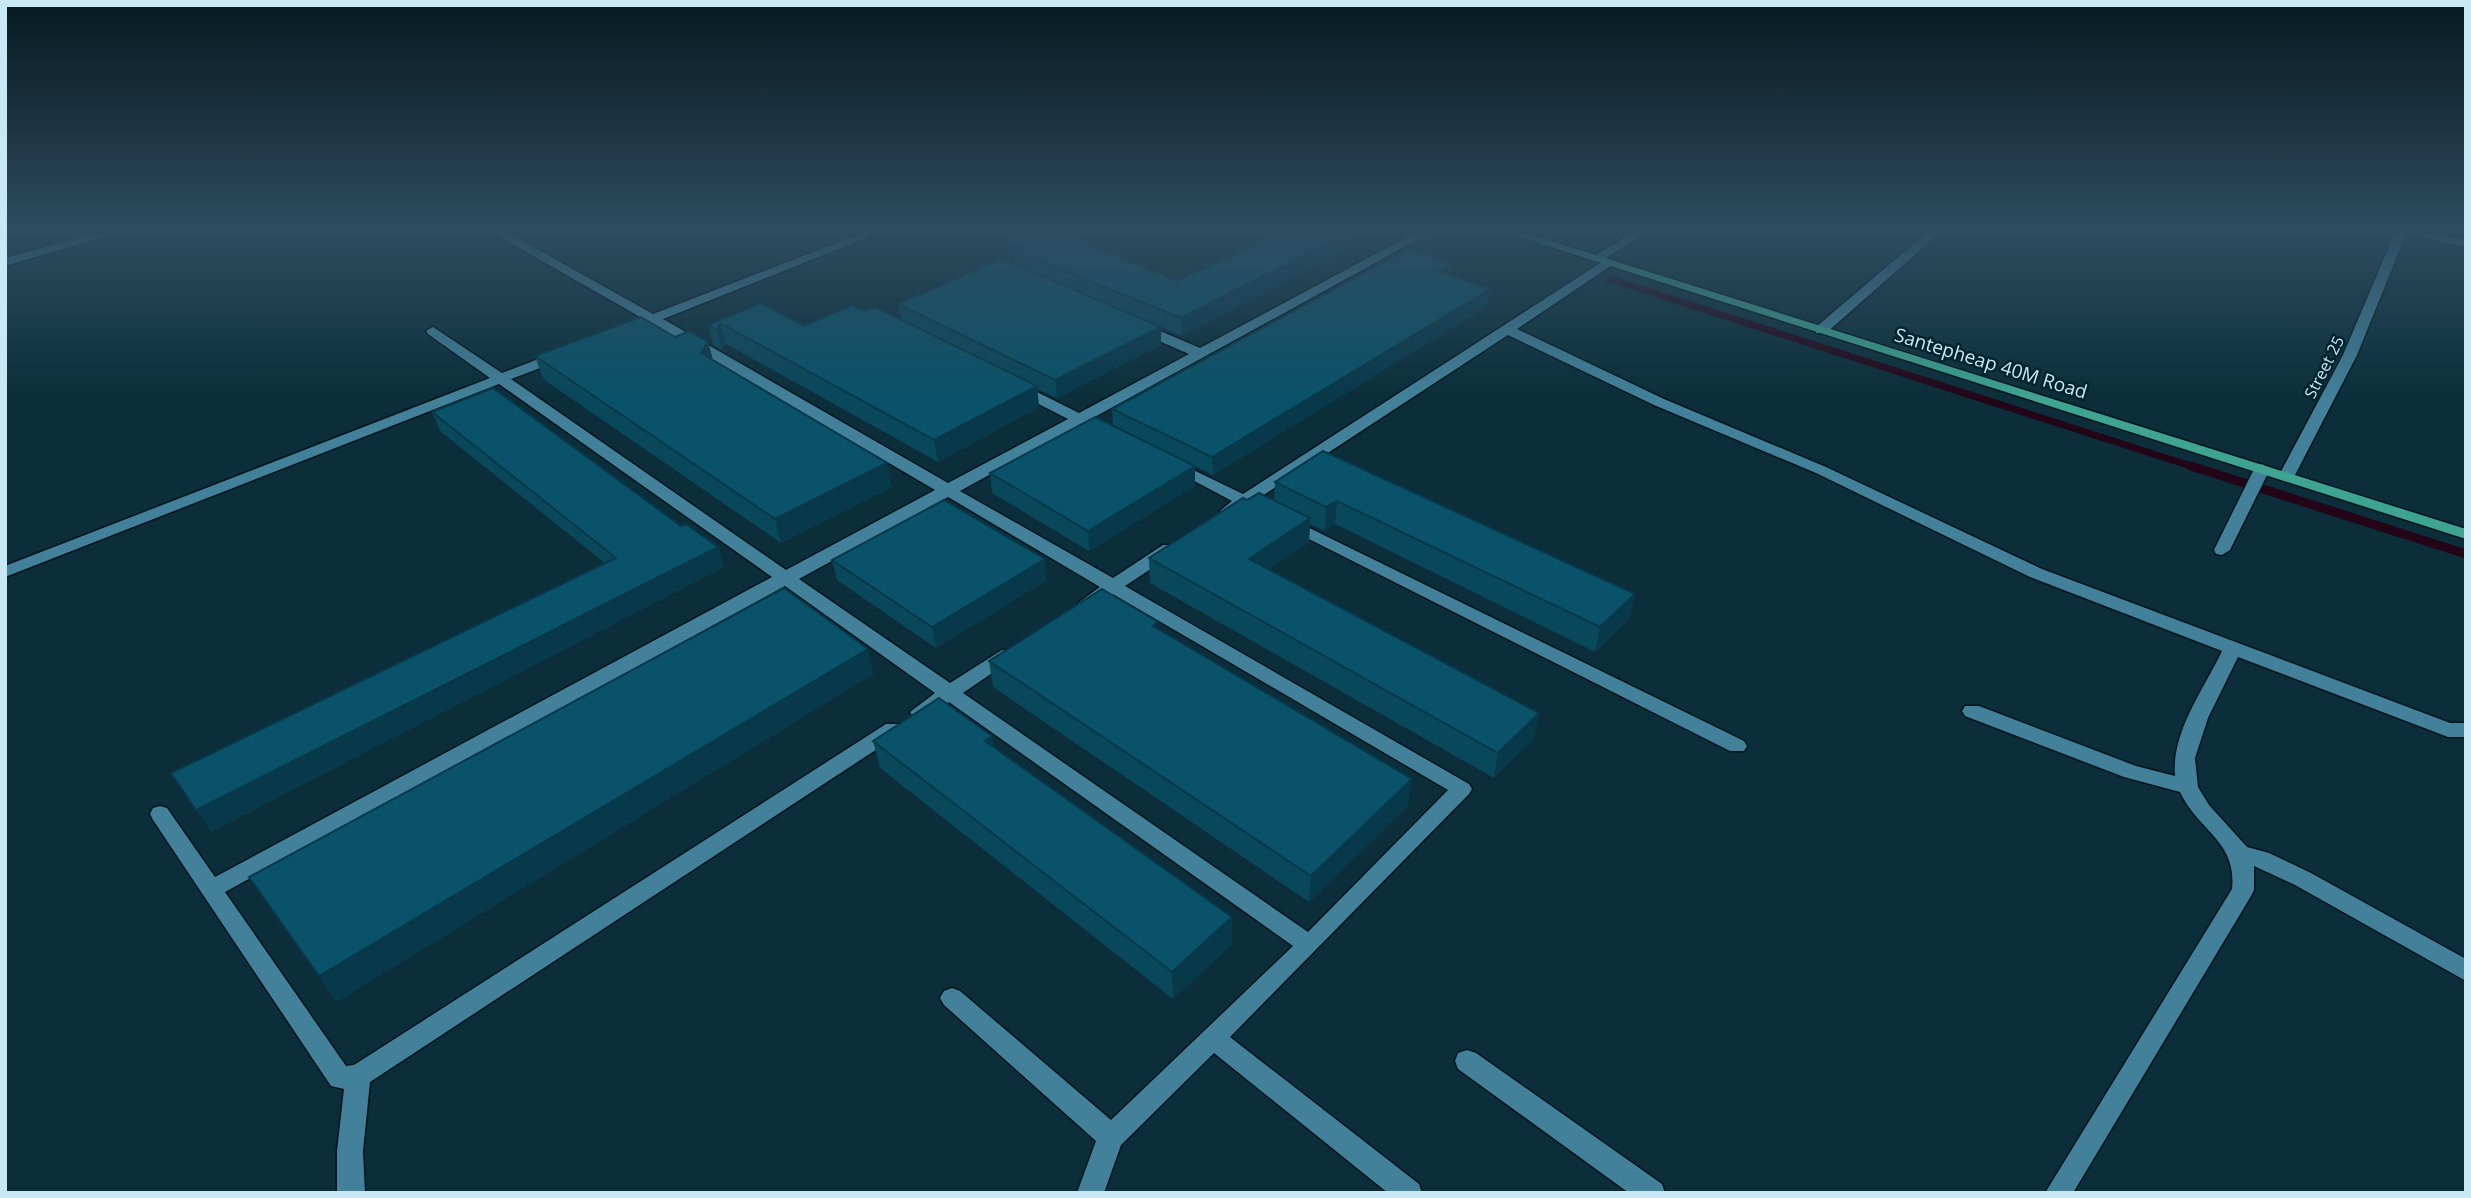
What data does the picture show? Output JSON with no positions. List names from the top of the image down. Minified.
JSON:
{"streets":{"main road":["Santepheap 40M Road"],"street":["Street 25"]},"crossings":[["Santepheap 40M Road","Street 25"]]}
